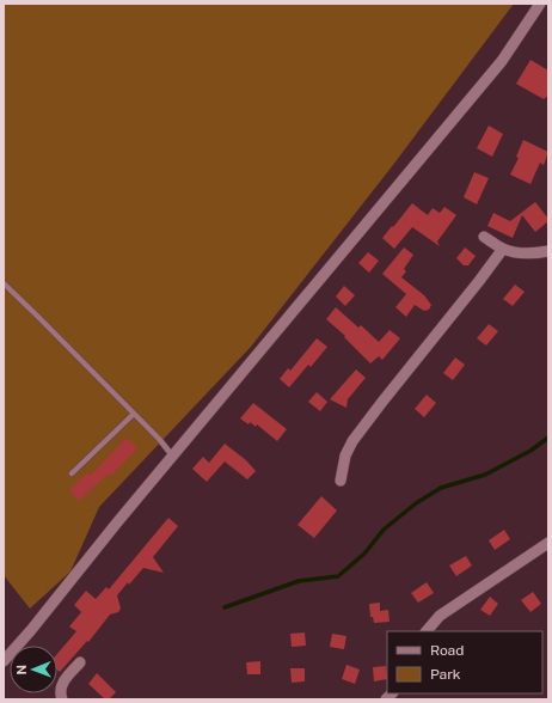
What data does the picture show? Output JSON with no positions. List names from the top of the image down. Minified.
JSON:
{"legend":["Road","Park"],"north":"left"}
